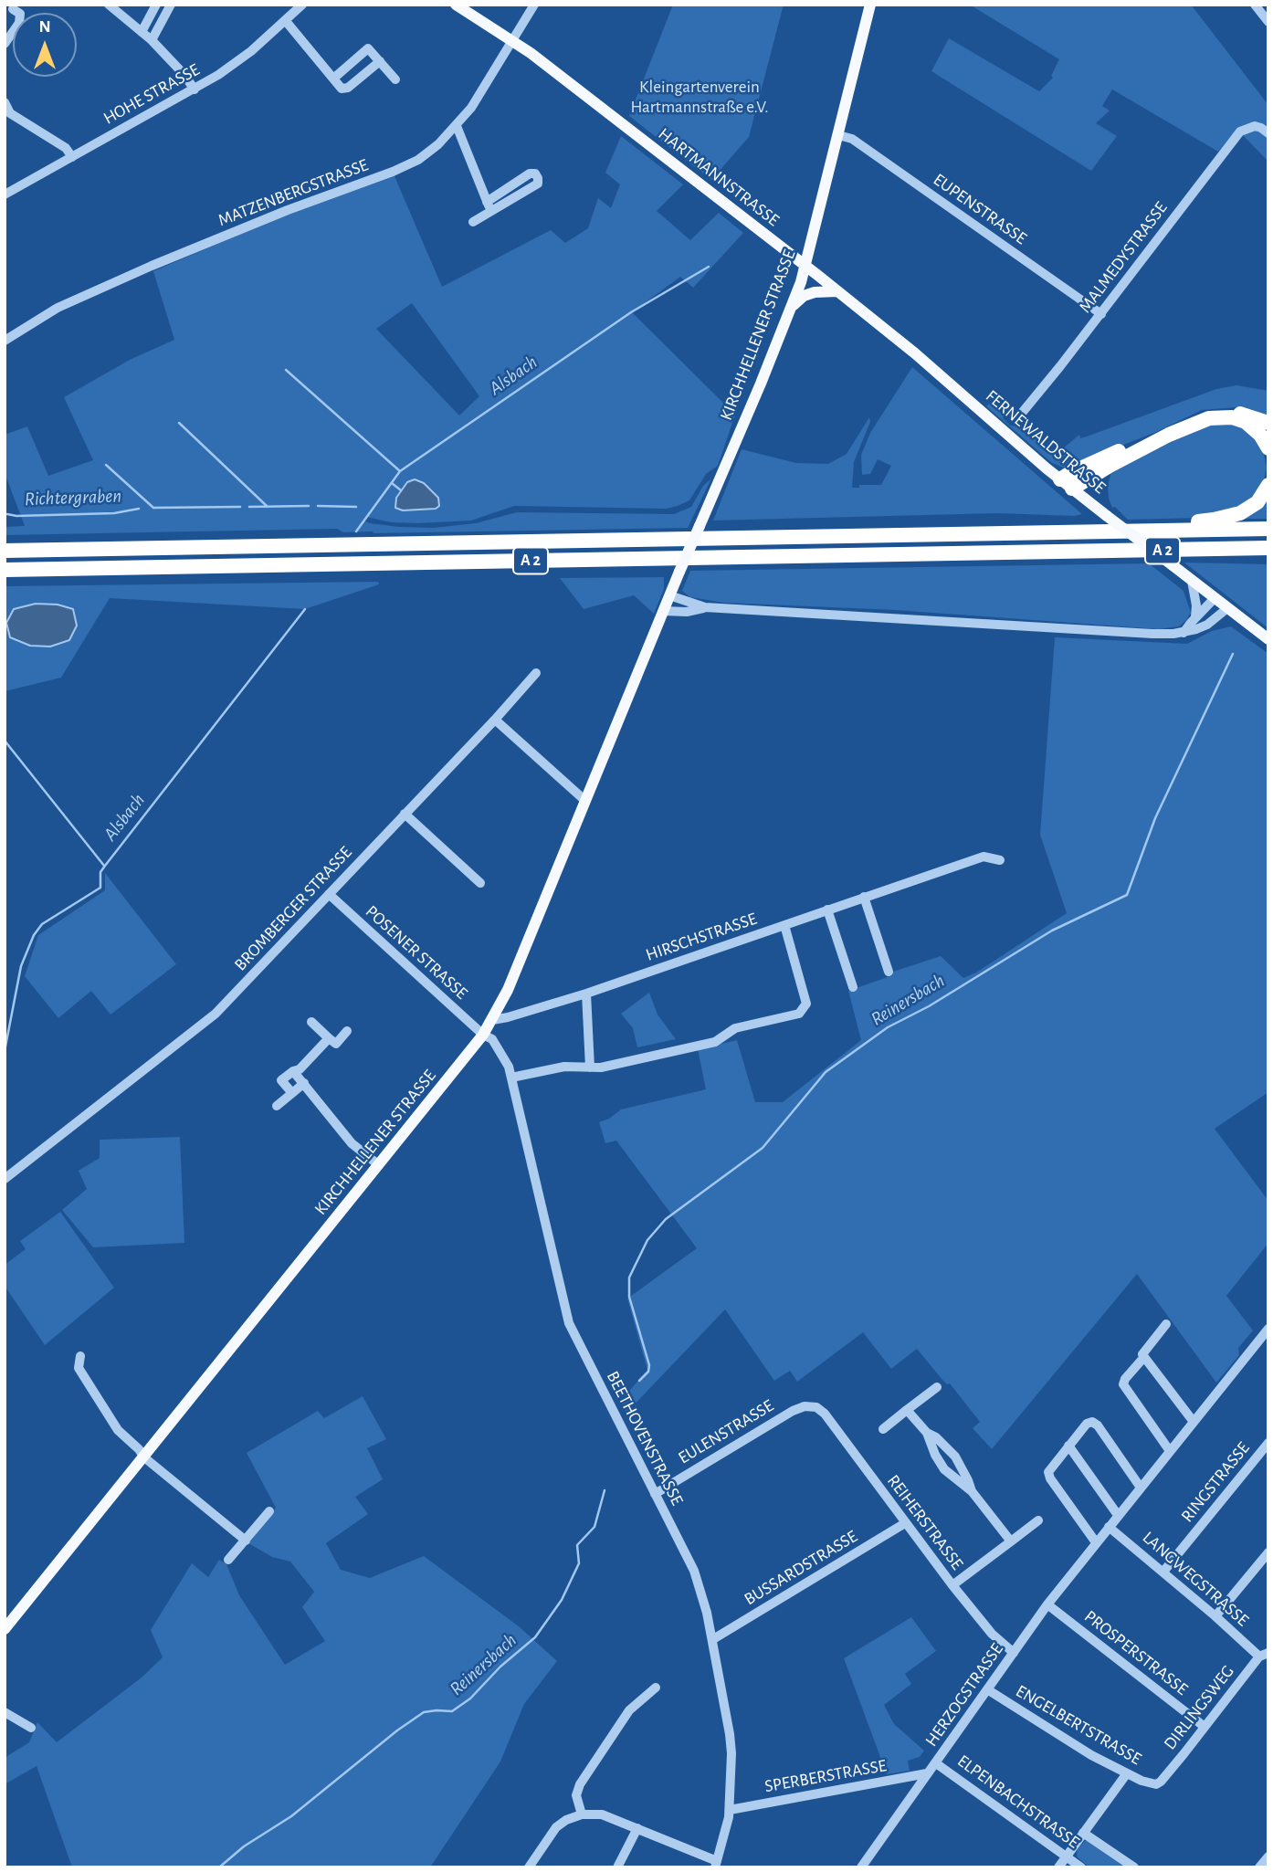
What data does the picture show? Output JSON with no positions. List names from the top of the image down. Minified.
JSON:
{"streets":{"highway":["A 2"],"main road":["HARTMANNSTRASSE","KIRCHHELLENER STRASSE","FERNEWALDSTRASSE"],"street":["HOHE STRASSE","MATZENBERGSTRASSE","EUPENSTRASSE","MALMEDYSTRASSE","BROMBERGER STRASSE","HIRSCHSTRASSE","POSENER STRASSE","EULENSTRASSE","BEETHOVENSTRASSE","RINGSTRASSE","REIHERSTRASSE","BUSSARDSTRASSE","LANGWEGSTRASSE","PROSPERSTRASSE","HERZOGSTRASSE","DIRLINGSWEG","ENGELBERTSTRASSE","SPERBERSTRASSE","ELPENBACHSTRASSE"]},"crossings":[["HARTMANNSTRASSE","MATZENBERGSTRASSE"],["HARTMANNSTRASSE","KIRCHHELLENER STRASSE"],["HARTMANNSTRASSE","FERNEWALDSTRASSE"],["EUPENSTRASSE","MALMEDYSTRASSE"],["EUPENSTRASSE","KIRCHHELLENER STRASSE"],["KIRCHHELLENER STRASSE","FERNEWALDSTRASSE"],["KIRCHHELLENER STRASSE","HIRSCHSTRASSE"],["KIRCHHELLENER STRASSE","POSENER STRASSE"],["KIRCHHELLENER STRASSE","BEETHOVENSTRASSE"],["BROMBERGER STRASSE","POSENER STRASSE"],["POSENER STRASSE","BEETHOVENSTRASSE"],["EULENSTRASSE","BEETHOVENSTRASSE"],["EULENSTRASSE","REIHERSTRASSE"],["BEETHOVENSTRASSE","BUSSARDSTRASSE"],["BEETHOVENSTRASSE","SPERBERSTRASSE"],["RINGSTRASSE","LANGWEGSTRASSE"],["REIHERSTRASSE","BUSSARDSTRASSE"],["REIHERSTRASSE","HERZOGSTRASSE"],["LANGWEGSTRASSE","HERZOGSTRASSE"],["LANGWEGSTRASSE","DIRLINGSWEG"],["PROSPERSTRASSE","HERZOGSTRASSE"],["PROSPERSTRASSE","DIRLINGSWEG"],["HERZOGSTRASSE","ENGELBERTSTRASSE"],["HERZOGSTRASSE","SPERBERSTRASSE"],["HERZOGSTRASSE","ELPENBACHSTRASSE"],["DIRLINGSWEG","ENGELBERTSTRASSE"]],"water":["Alsbach","Richtergraben","Reinersbach"],"parks":["Kleingartenverein Hartmannstraße e.V."],"north":"top"}
